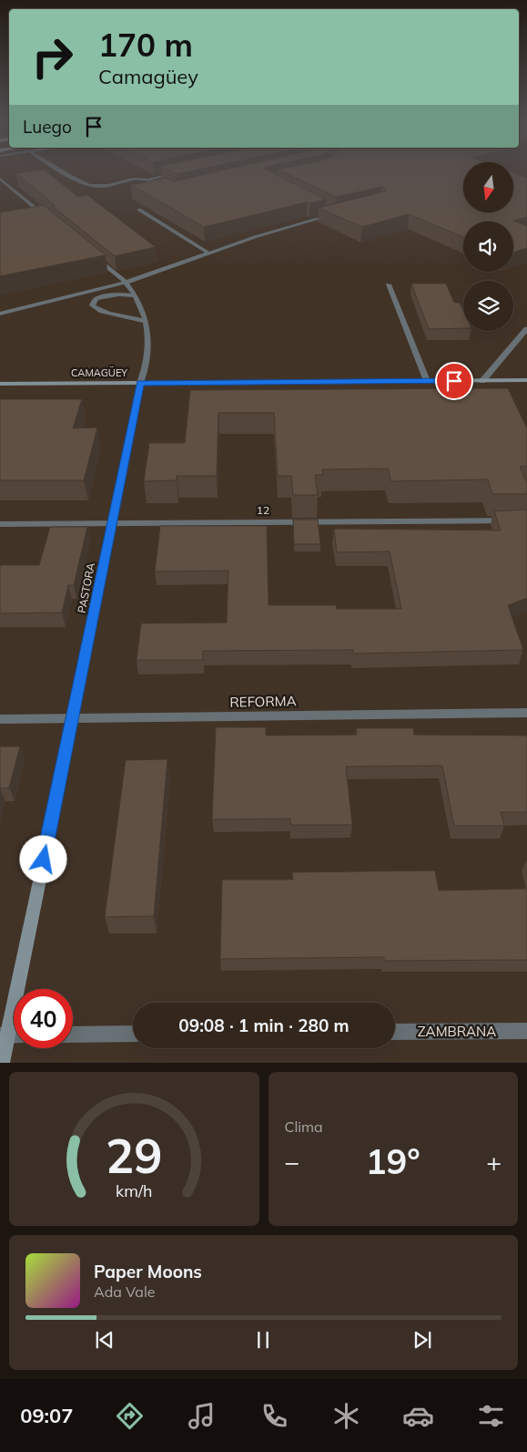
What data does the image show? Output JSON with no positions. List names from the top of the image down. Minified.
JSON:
{"streets":{"street":["CAMAGÜEY","12","PASTORA","REFORMA","ZAMBRANA"]},"crossings":[["CAMAGÜEY","PASTORA"],["12","PASTORA"],["PASTORA","REFORMA"]],"north":"bottom","page":{"turn":["170 m","Camagüey"],"then":"Luego","limit":"40","trip":"09:08 · 1 min · 280 m","tile":"Clima","heat":["−","19°","+"],"song":["Paper Moons","Ada Vale"],"tabs":"09:07","gauge":["29","km/h"]}}
